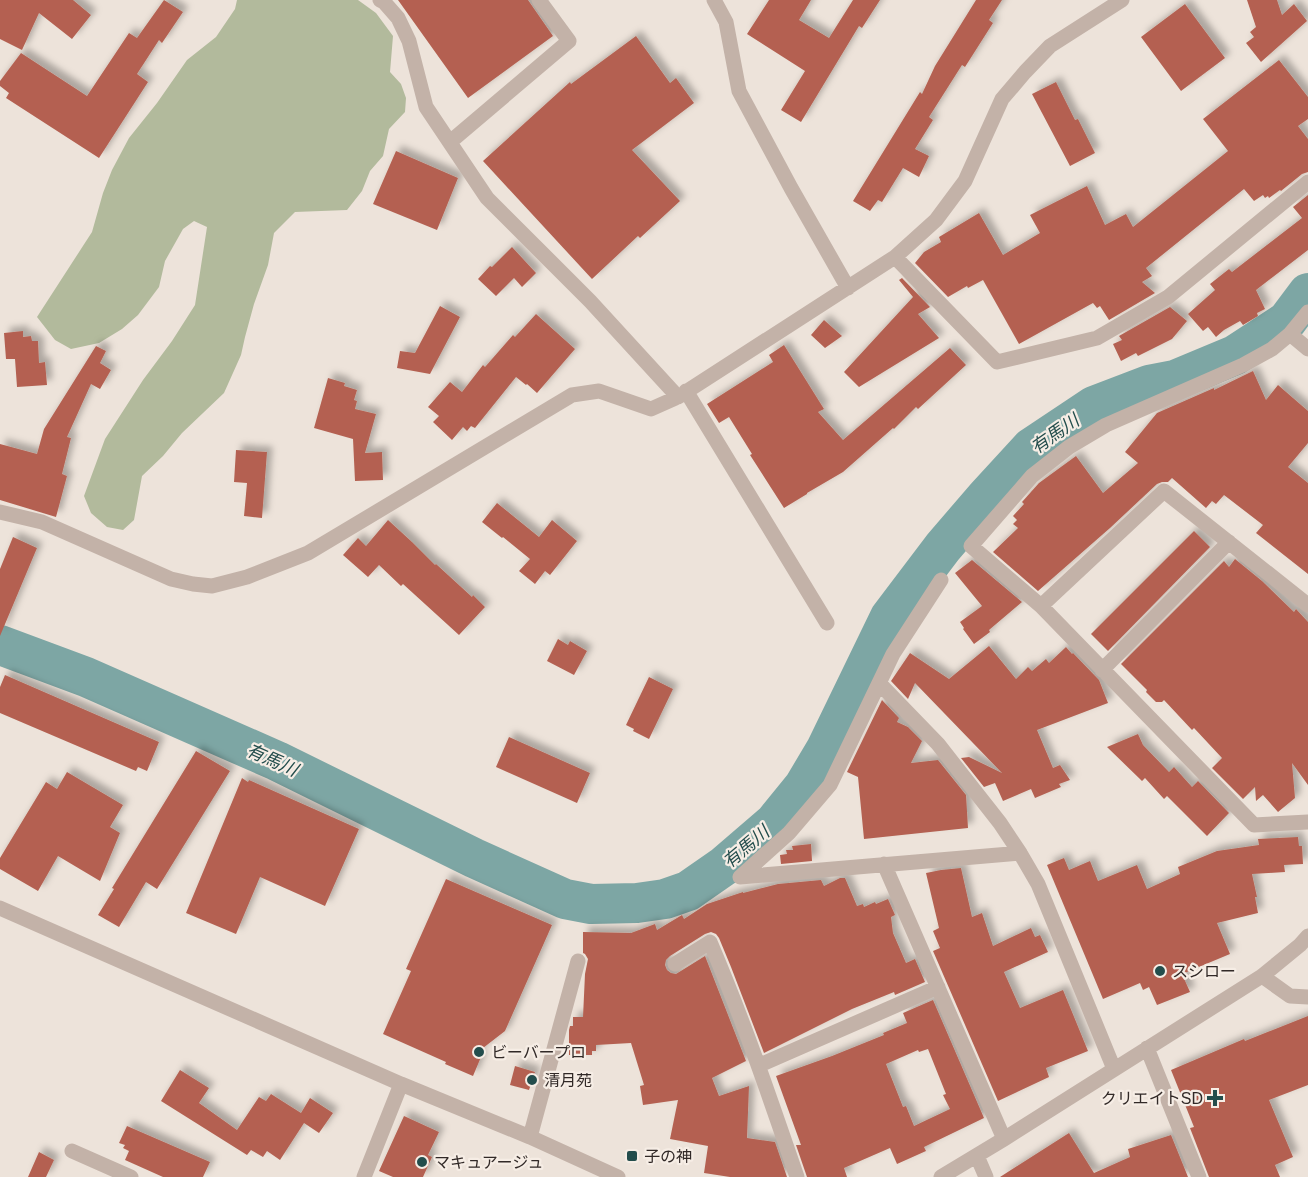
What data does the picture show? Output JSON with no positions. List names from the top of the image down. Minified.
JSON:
{"water":["有馬川"],"places":{"other":["スシロー","ビーバープロ","清月苑","マキュアージュ"],"health":["クリエイトSD"],"transit":["子の神"]}}
